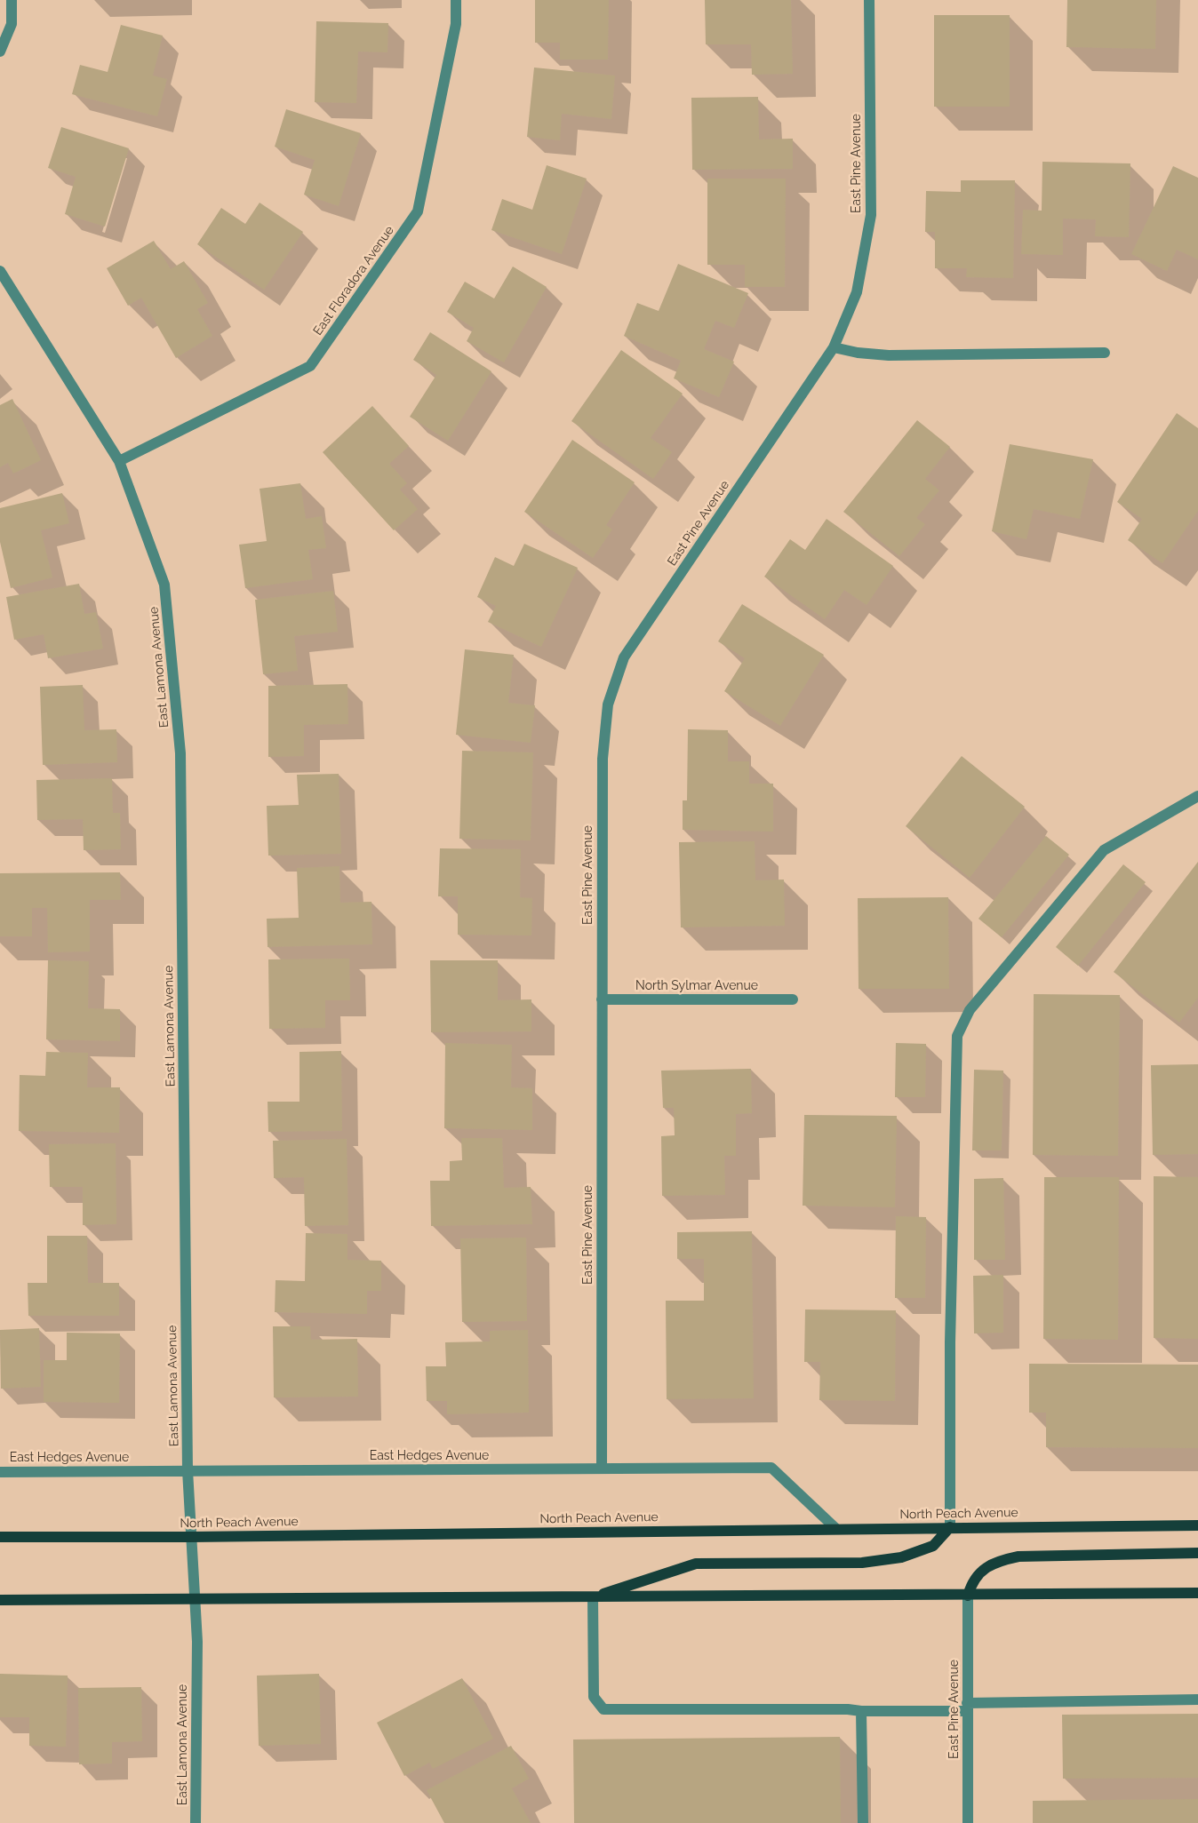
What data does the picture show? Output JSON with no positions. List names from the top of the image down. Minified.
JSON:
{"streets":{"main road":["North Peach Avenue"],"street":["East Pine Avenue","East Floradora Avenue","East Lamona Avenue","North Sylmar Avenue","East Hedges Avenue"]},"crossings":[["East Pine Avenue","North Sylmar Avenue"],["East Pine Avenue","East Hedges Avenue"],["East Floradora Avenue","East Lamona Avenue"],["East Lamona Avenue","East Hedges Avenue"],["East Lamona Avenue","North Peach Avenue"],["East Hedges Avenue","North Peach Avenue"]]}
